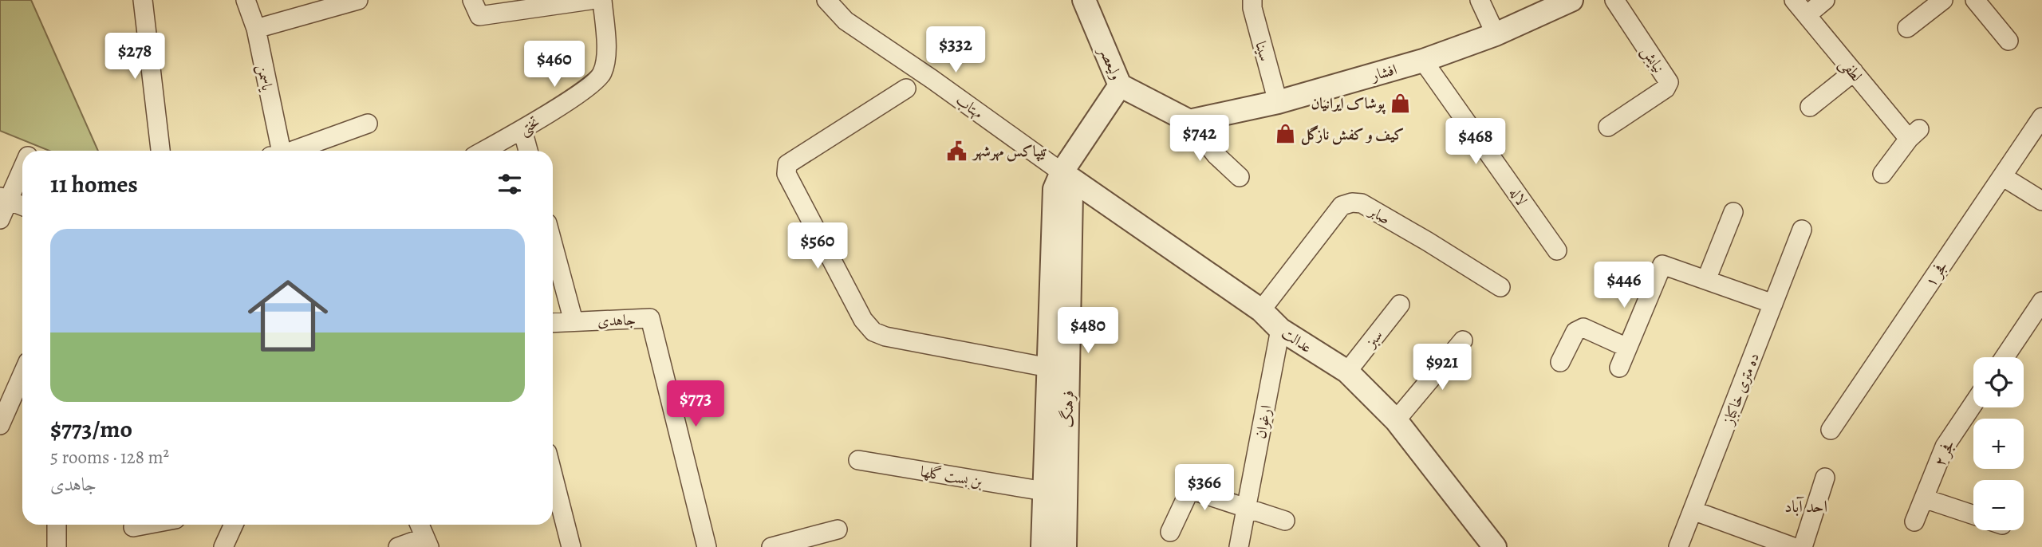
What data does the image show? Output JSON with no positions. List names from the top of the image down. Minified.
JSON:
{"streets":{"street":["سینا","نیایش","ولیعصر","لطفی","افشار","یاسمن","مهتاب","تختی","لاله","صابر","فجر ۱","جاهدی","سبز","عدالت","ده متری خاکباز","فرهنگ","ارغوان","فجر ۲","بن بست گلها"]},"crossings":[["سینا","افشار"],["ولیعصر","افشار"],["ولیعصر","فرهنگ"],["افشار","لاله"],["مهتاب","عدالت"],["مهتاب","فرهنگ"],["صابر","عدالت"],["سبز","عدالت"],["عدالت","فرهنگ"],["عدالت","ارغوان"],["فرهنگ","بن بست گلها"]],"districts":["احد آباد"],"places":{"shop":["پوشاک ایرانیان","کیف و کفش نازگل"],"public building":["تیپاکس مهرشهر"]},"page":{"price":["$332","$278","$460","$742","$468","$560","$446","$480","$921","$773","$366"],"heading":"11 homes","list":[{"name":"$773/mo","note":"5 rooms · 128 m² · جاهدی"}],"map_buttons":["+","−"]}}
